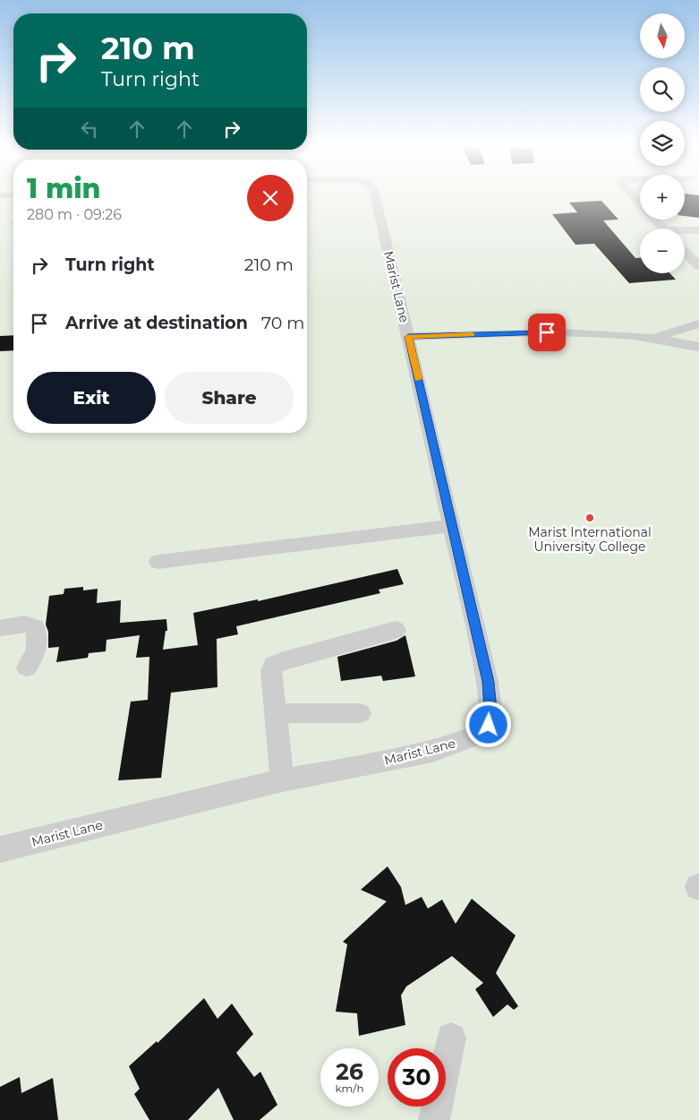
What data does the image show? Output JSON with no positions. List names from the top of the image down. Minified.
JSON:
{"streets":{"street":["Marist Lane"]},"places":["Marist International University College"],"north":"bottom","page":{"map_buttons":["+","−"],"turn":["210 m","Turn right"],"heading":["1 min","280 m · 09:26"],"list":[{"name":"Turn right","value":"210 m"},{"name":"Arrive at destination","value":"70 m"}],"buttons":["Exit","Share"],"speed":"26 km/h","limit":"30"}}
